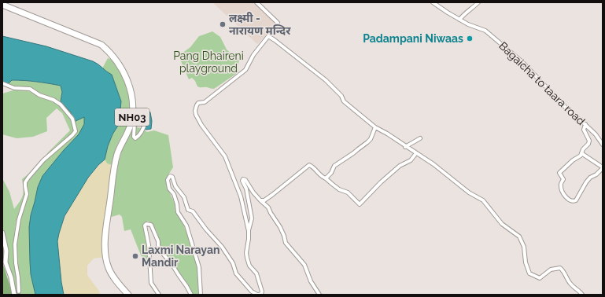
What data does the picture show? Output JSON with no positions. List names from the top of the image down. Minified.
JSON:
{"streets":{"highway":["NH03"],"street":["Bagaicha to taara road"]},"parks":["Pang Dhaireni playground"],"places":["लक्ष्मी - नारायण मन्दिर","Padampani Niwaas","Laxmi Narayan Mandir"]}
